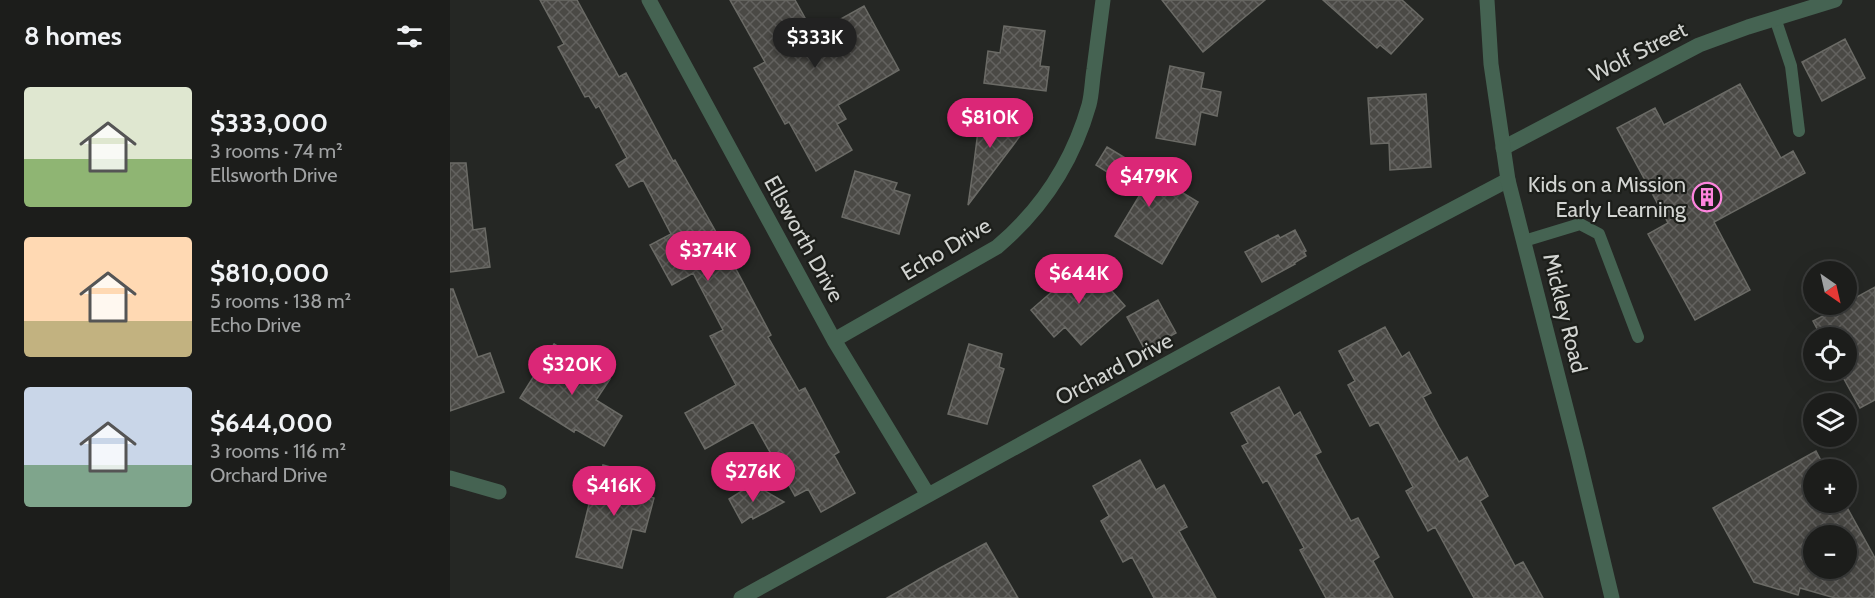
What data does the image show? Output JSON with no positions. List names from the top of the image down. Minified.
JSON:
{"streets":{"street":["Wolf Street","Ellsworth Drive","Echo Drive","Mickley Road","Orchard Drive"]},"crossings":[["Wolf Street","Mickley Road"],["Ellsworth Drive","Echo Drive"],["Ellsworth Drive","Orchard Drive"],["Mickley Road","Orchard Drive"]],"places":{"building":["Kids on a Mission Early Learning"]},"north":"bottom right","page":{"heading":"8 homes","price":["$333K","$810K","$479K","$374K","$644K","$320K","$276K","$416K"],"list":[{"name":"$333,000","note":"3 rooms · 74 m² · Ellsworth Drive"},{"name":"$810,000","note":"5 rooms · 138 m² · Echo Drive"},{"name":"$644,000","note":"3 rooms · 116 m² · Orchard Drive"}],"map_buttons":["+","−"]}}
